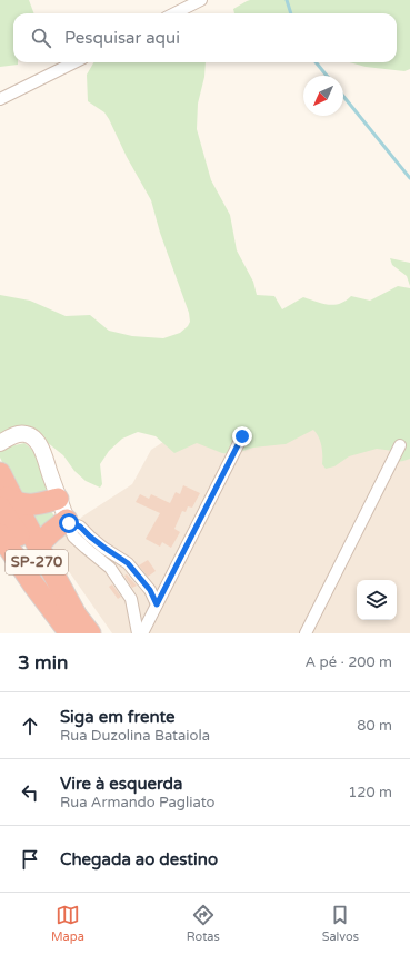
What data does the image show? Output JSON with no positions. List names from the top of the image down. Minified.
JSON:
{"streets":{"highway":["SP-270"]},"north":"bottom left","page":{"search":"Pesquisar aqui","heading":["3 min","A pé · 200 m"],"list":[["Siga em frente","Rua Duzolina Bataiola","80 m"],["Vire à esquerda","Rua Armando Pagliato","120 m"],"Chegada ao destino"],"nav":["Mapa","Rotas","Salvos"]}}
